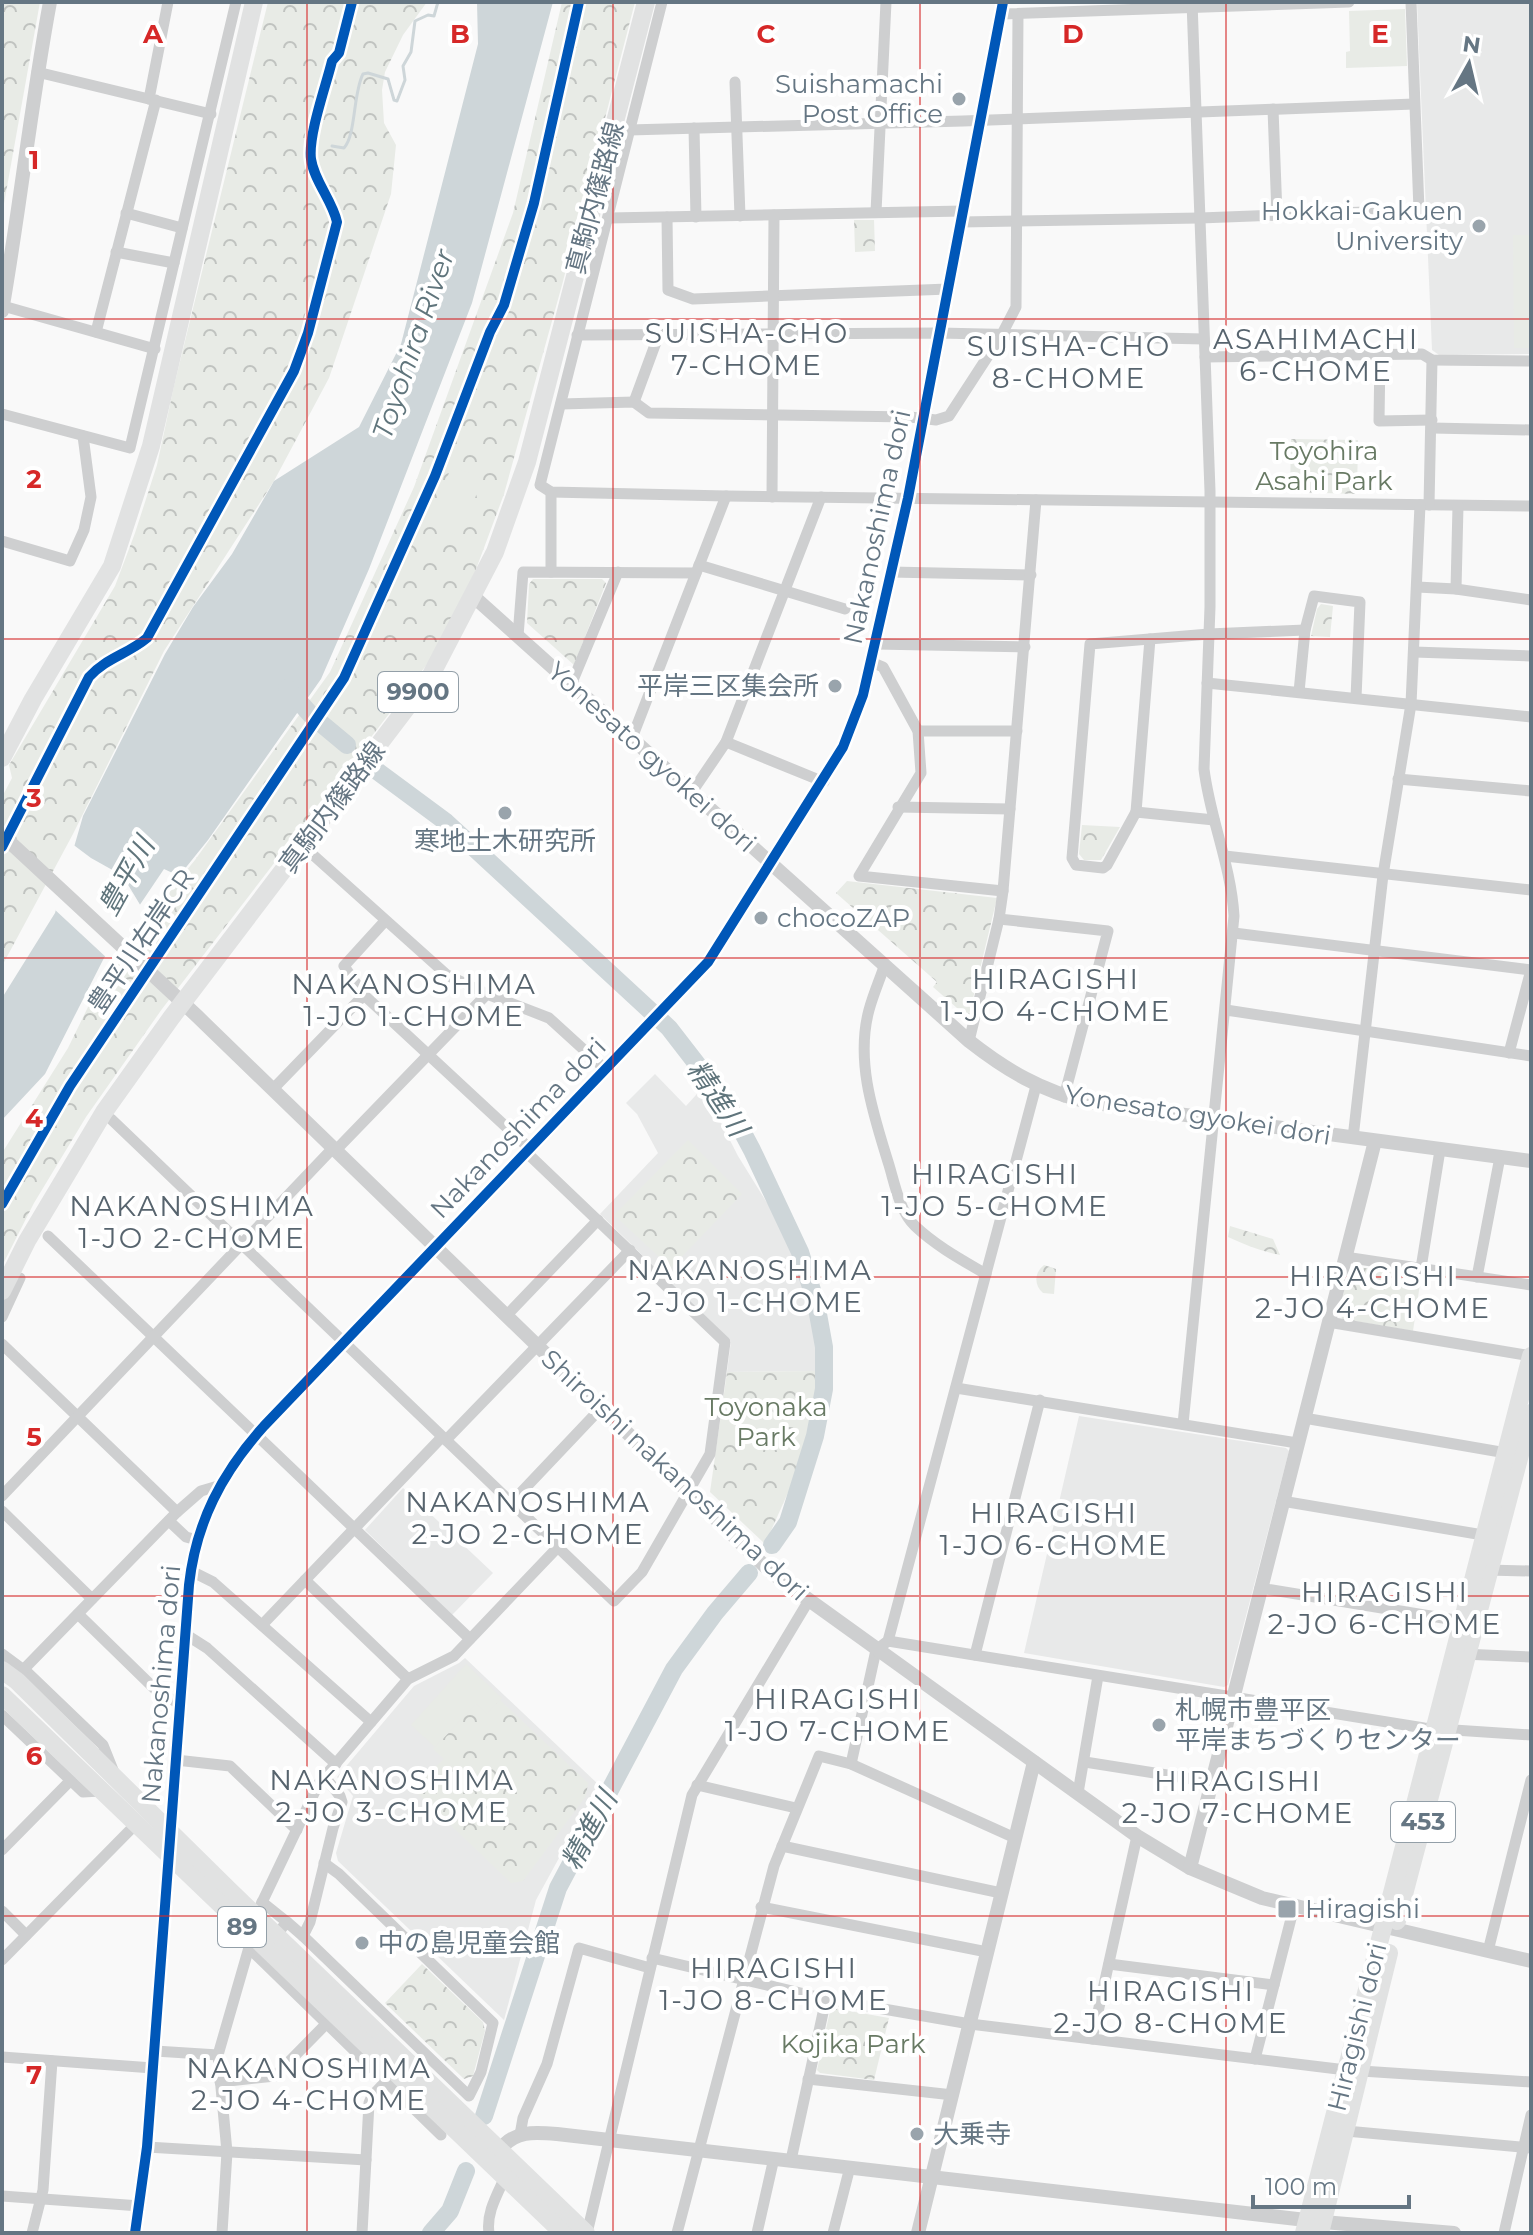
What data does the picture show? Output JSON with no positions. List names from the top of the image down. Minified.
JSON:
{"streets":{"main road":["真駒内篠路線","9900","453","89","Hiragishi dori"],"street":["Nakanoshima dori","Yonesato gyokei dori","Shiroishi nakanoshima dori"],"cycle path":["豊平川右岸CR"]},"crossings":[["真駒内篠路線","Yonesato gyokei dori"],["真駒内篠路線","Shiroishi nakanoshima dori"],["Nakanoshima dori","Yonesato gyokei dori"],["Nakanoshima dori","Shiroishi nakanoshima dori"],["Nakanoshima dori","89"],["Shiroishi nakanoshima dori","Hiragishi dori"]],"districts":["SUISHA-CHO 7-CHOME","ASAHIMACHI 6-CHOME","SUISHA-CHO 8-CHOME","HIRAGISHI 1-JO 4-CHOME","NAKANOSHIMA 1-JO 1-CHOME","HIRAGISHI 1-JO 5-CHOME","NAKANOSHIMA 1-JO 2-CHOME","NAKANOSHIMA 2-JO 1-CHOME","HIRAGISHI 2-JO 4-CHOME","NAKANOSHIMA 2-JO 2-CHOME","HIRAGISHI 1-JO 6-CHOME","HIRAGISHI 2-JO 6-CHOME","HIRAGISHI 1-JO 7-CHOME","NAKANOSHIMA 2-JO 3-CHOME","HIRAGISHI 2-JO 7-CHOME","HIRAGISHI 1-JO 8-CHOME","HIRAGISHI 2-JO 8-CHOME","NAKANOSHIMA 2-JO 4-CHOME"],"water":["Toyohira River","豊平川","精進川"],"parks":["Toyohira Asahi Park","Toyonaka Park","Kojika Park"],"places":{"other":["Suishamachi Post Office","Hokkai-Gakuen University","平岸三区集会所","寒地土木研究所","chocoZAP","札幌市豊平区 平岸まちづくりセンター","中の島児童会館","大乗寺"],"transit":["Hiragishi"]},"scale_bar":"100 m","north":"top","grid":{"columns":["A","B","C","D","E"],"rows":["1","2","3","4","5","6","7"]}}
